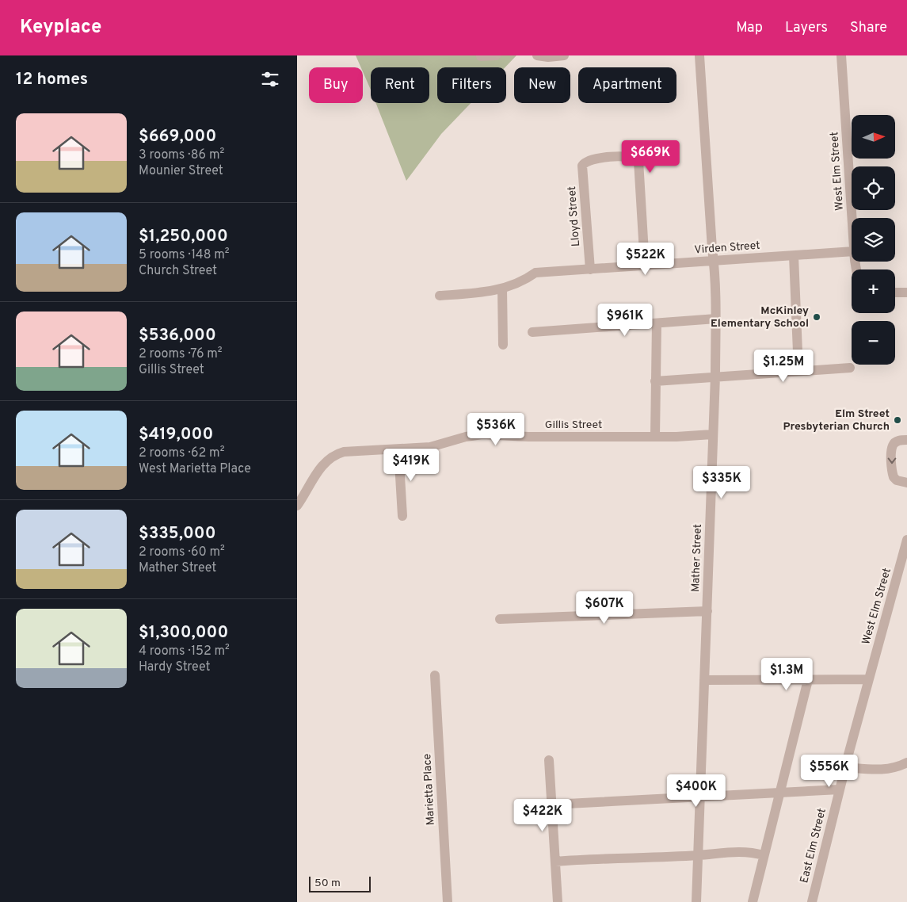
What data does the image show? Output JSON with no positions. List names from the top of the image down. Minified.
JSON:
{"streets":{"street":["West Elm Street","Lloyd Street","Virden Street","Gillis Street","Mather Street","Marietta Place","East Elm Street"]},"crossings":[["West Elm Street","East Elm Street"],["Lloyd Street","Virden Street"],["Virden Street","Mather Street"],["Gillis Street","Mather Street"]],"places":["McKinley Elementary School","Elm Street Presbyterian Church"],"scale_bar":"50 m","north":"right","page":{"header":"Keyplace","nav":["Map","Layers","Share"],"heading":"12 homes","chip":["Buy","Rent","Filters","New","Apartment"],"list":[{"name":"$669,000","note":"3 rooms · 86 m² · Mounier Street"},{"name":"$1,250,000","note":"5 rooms · 148 m² · Church Street"},{"name":"$536,000","note":"2 rooms · 76 m² · Gillis Street"},{"name":"$419,000","note":"2 rooms · 62 m² · West Marietta Place"},{"name":"$335,000","note":"2 rooms · 60 m² · Mather Street"},{"name":"$1,300,000","note":"4 rooms · 152 m² · Hardy Street"}],"map_buttons":["+","−"],"price":["$669K","$522K","$961K","$1.25M","$536K","$419K","$335K","$607K","$1.3M","$556K","$400K","$422K"],"scale":"50 m"}}
